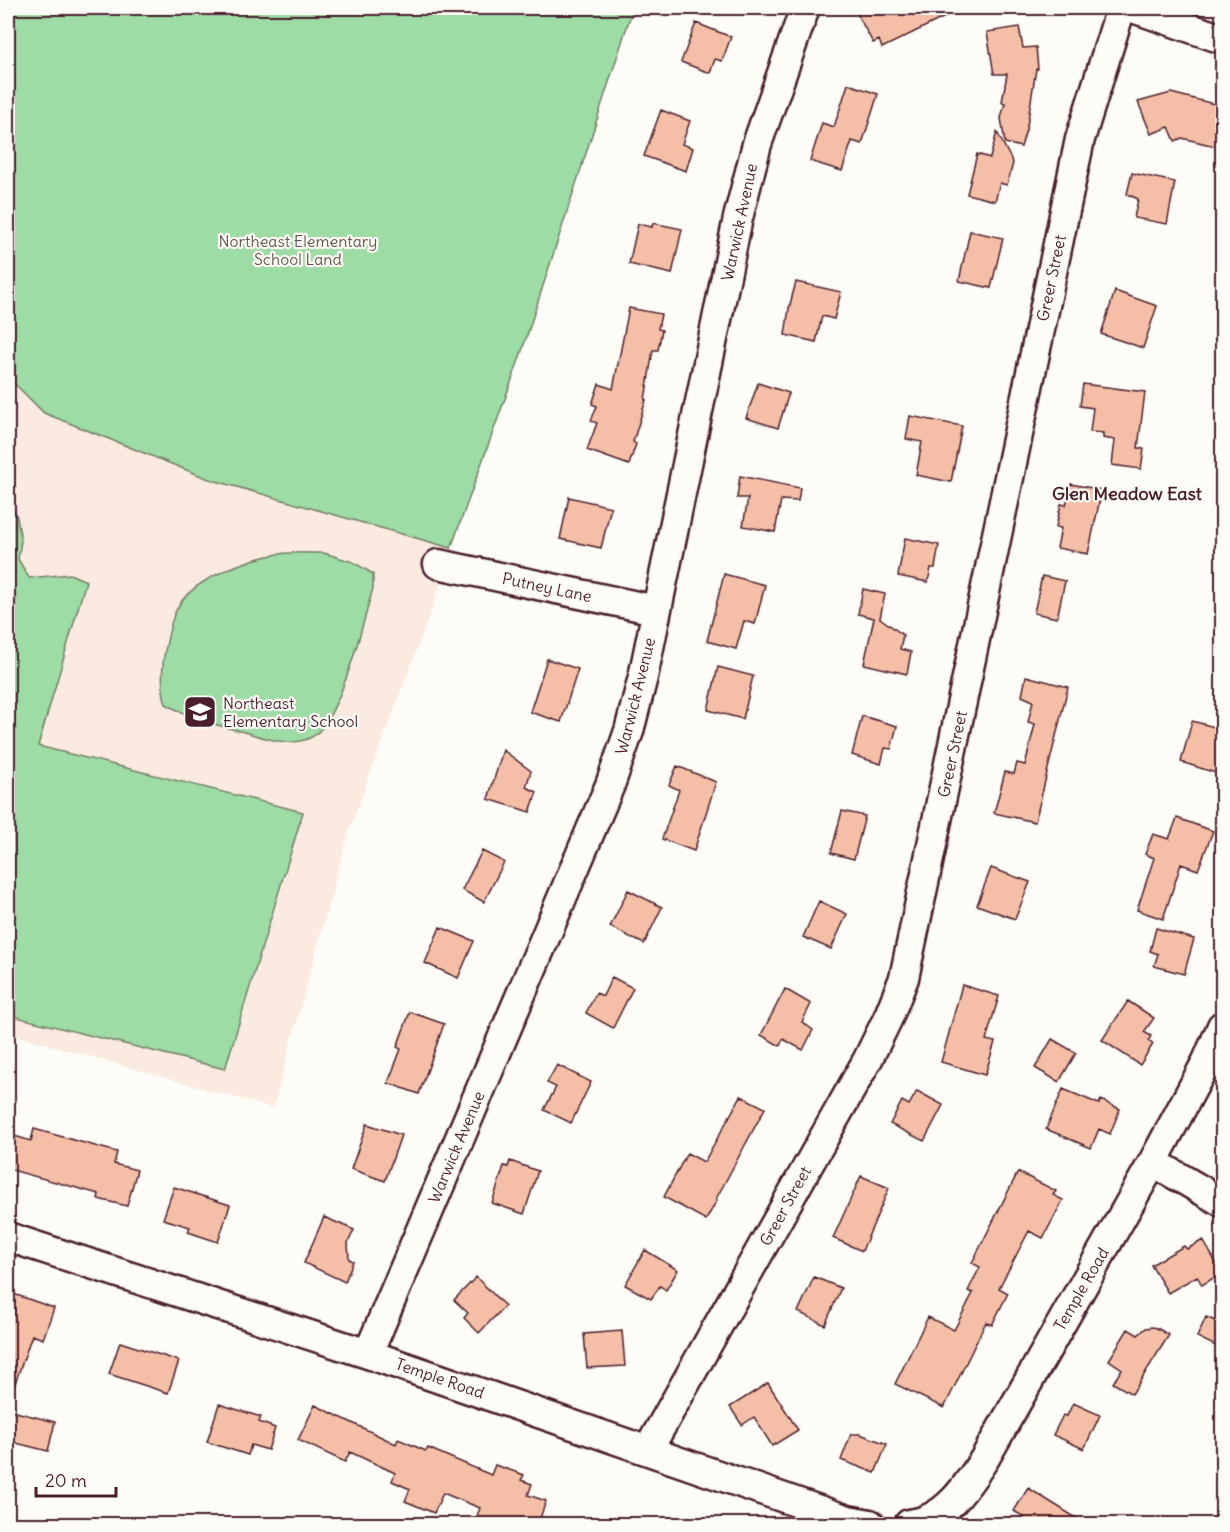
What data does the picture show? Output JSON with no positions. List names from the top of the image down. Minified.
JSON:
{"streets":{"street":["Warwick Avenue","Greer Street","Putney Lane","Temple Road"]},"crossings":[["Warwick Avenue","Putney Lane"],["Warwick Avenue","Temple Road"],["Greer Street","Temple Road"]],"districts":["Glen Meadow East"],"parks":["Northeast Elementary School Land"],"places":{"school or university":["Northeast Elementary School"]},"scale_bar":"20 m"}
